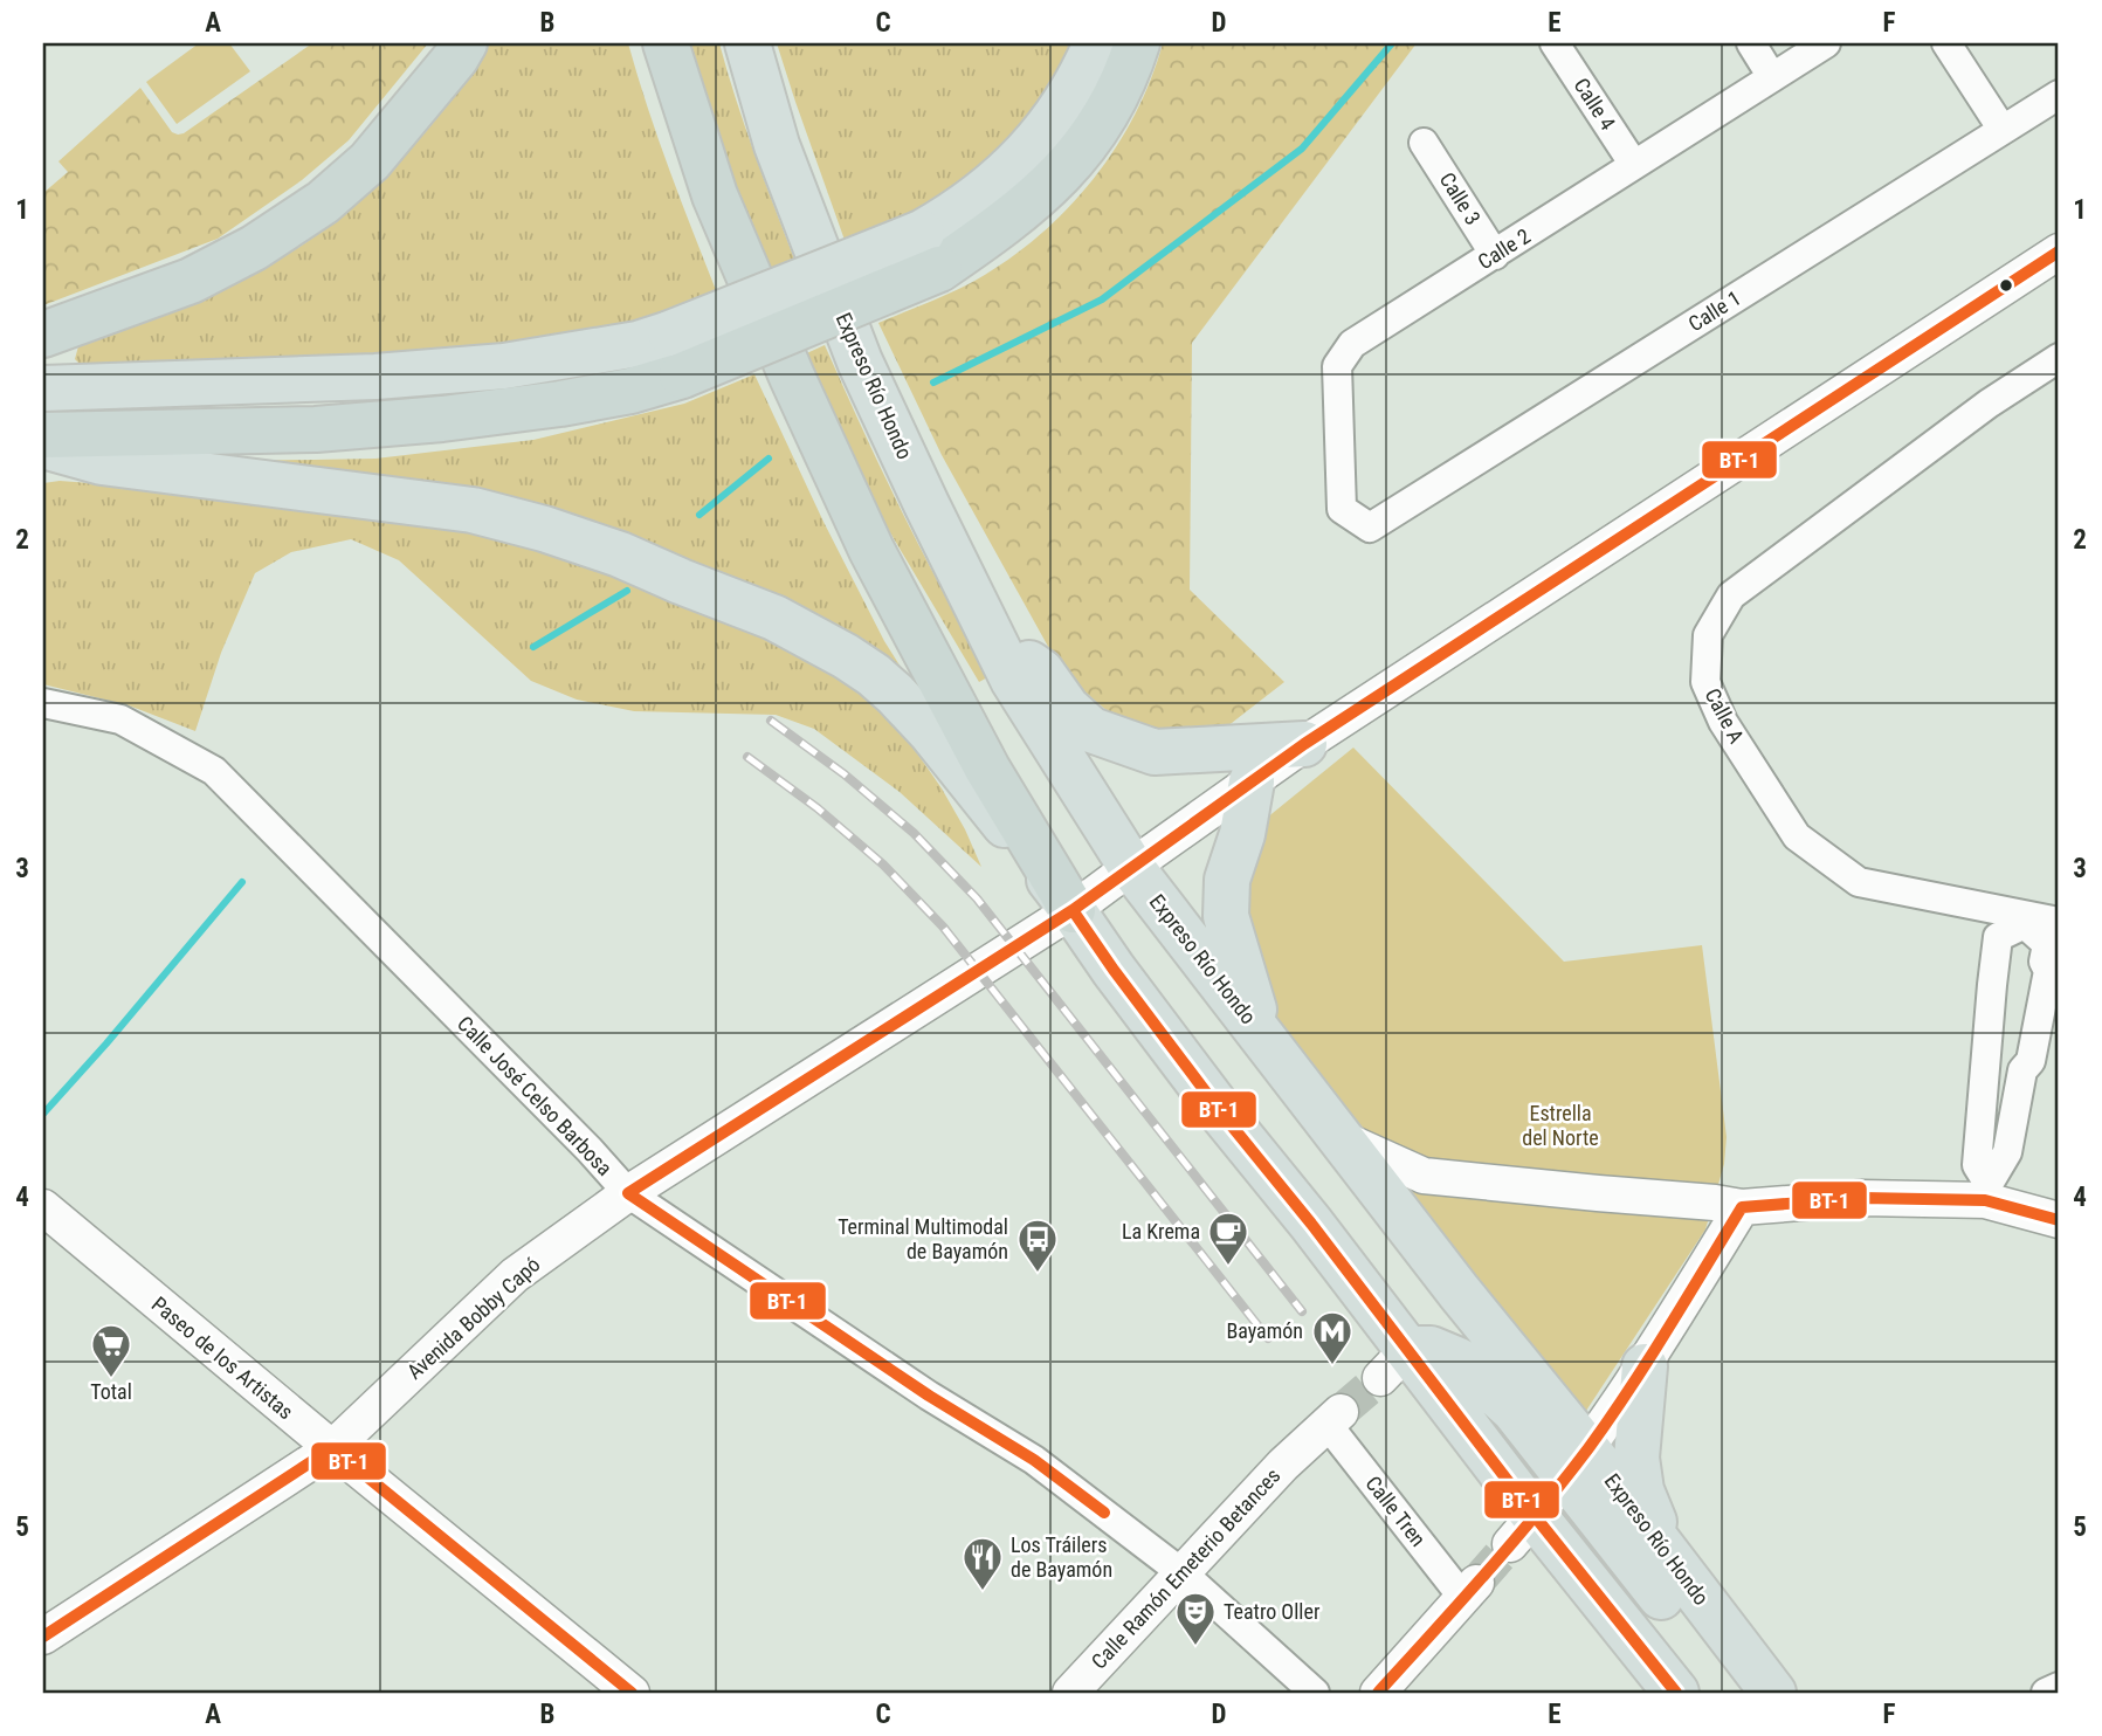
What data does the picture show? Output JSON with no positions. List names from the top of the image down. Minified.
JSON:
{"streets":{"highway":["Expreso Río Hondo"],"street":["Calle 4","Calle 3","Calle 2","Calle 1","Calle A","Calle José Celso Barbosa","Avenida Bobby Capó","Paseo de los Artistas","Calle Tren","Calle Ramón Emeterio Betances"]},"crossings":[["Calle 4","Calle 2"],["Calle 3","Calle 2"],["Calle 2","Calle 1"],["Expreso Río Hondo","Avenida Bobby Capó"],["Calle José Celso Barbosa","Avenida Bobby Capó"],["Calle José Celso Barbosa","Calle Ramón Emeterio Betances"],["Avenida Bobby Capó","Paseo de los Artistas"],["Calle Tren","Calle Ramón Emeterio Betances"]],"parks":["Estrella del Norte"],"places":{"cafe":["La Krema"],"bus stop":["Terminal Multimodal de Bayamón"],"metro station":["Bayamón"],"supermarket":["Total"],"restaurant":["Los Tráilers de Bayamón"],"theatre":["Teatro Oller"]},"lines":["transit line BT-1"],"grid":{"columns":["A","B","C","D","E","F"],"rows":["1","2","3","4","5"]}}
